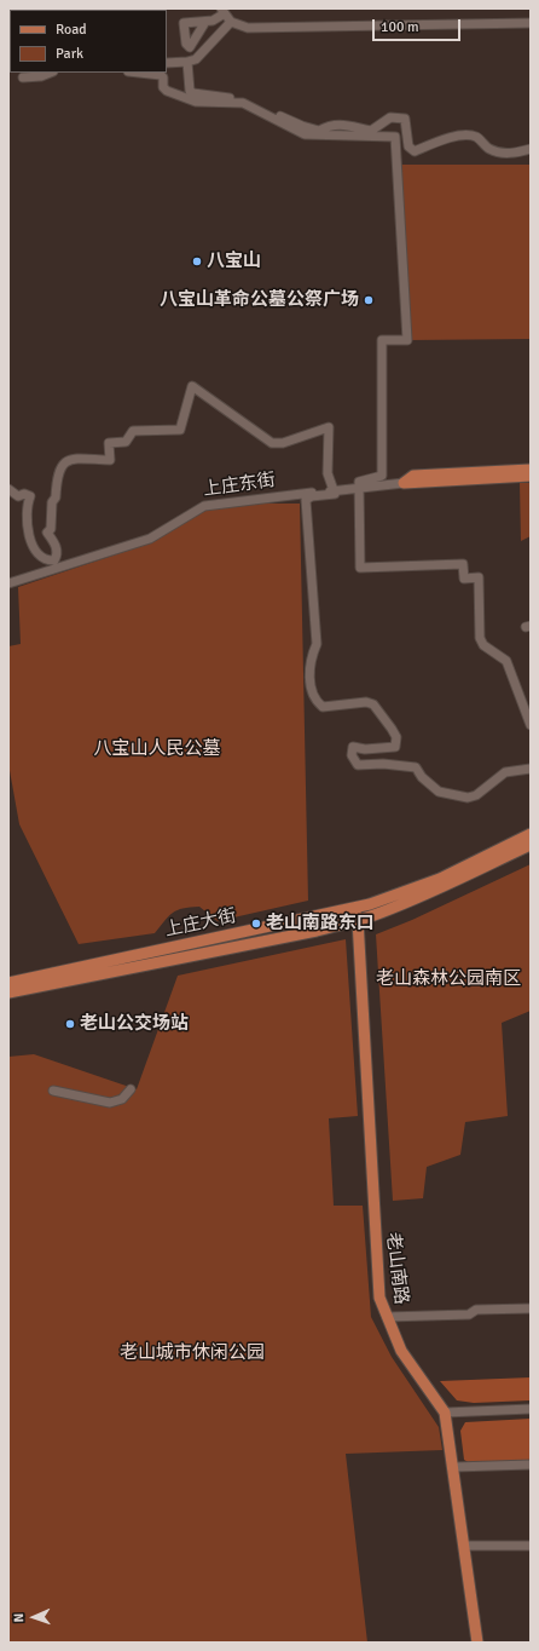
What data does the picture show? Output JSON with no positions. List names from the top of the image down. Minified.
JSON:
{"streets":{"main road":["上庄东街","上庄大街","老山南路"]},"crossings":[["上庄大街","老山南路"]],"parks":["八宝山人民公墓","老山森林公园南区","老山城市休闲公园"],"places":["八宝山","八宝山革命公墓公祭广场","老山南路东口","老山公交场站"],"legend":["Road","Park"],"scale_bar":"100 m","north":"left"}
